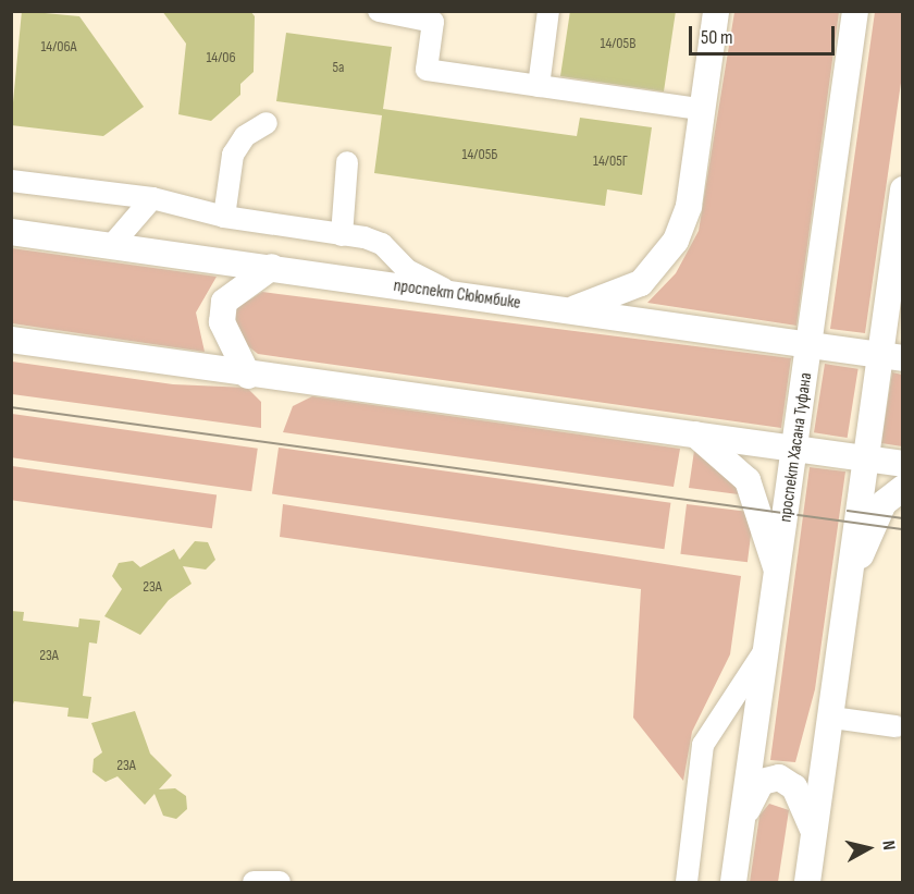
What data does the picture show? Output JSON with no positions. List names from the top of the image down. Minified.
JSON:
{"streets":{"main road":["проспект Сююмбике","проспект Хасана Туфана"]},"crossings":[["проспект Сююмбике","проспект Хасана Туфана"]],"house_numbers":["14/05В","14/06А","14/06","5а","14/05Б","14/05Г","23А","23А","23А"],"scale_bar":"50 m","north":"right"}
